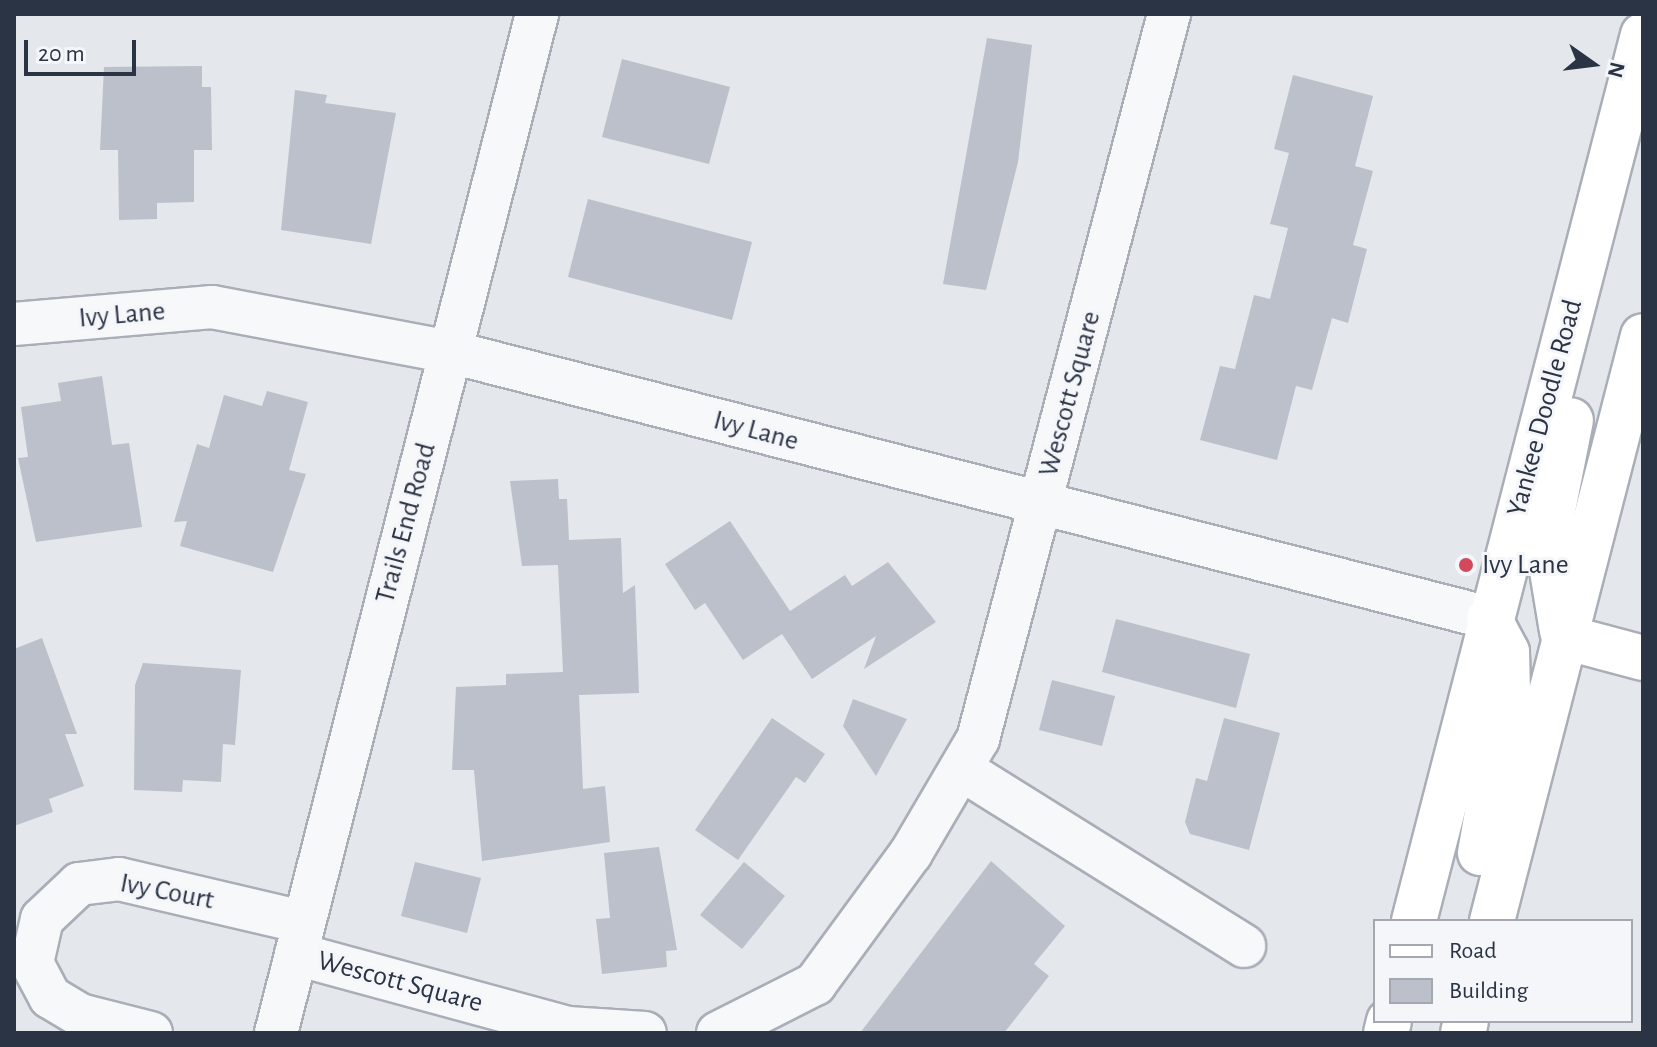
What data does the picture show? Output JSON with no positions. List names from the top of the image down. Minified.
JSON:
{"streets":{"main road":["Yankee Doodle Road"],"street":["Ivy Lane","Wescott Square","Trails End Road","Ivy Court"]},"crossings":[["Ivy Lane","Wescott Square"],["Ivy Lane","Yankee Doodle Road"],["Ivy Lane","Trails End Road"],["Wescott Square","Trails End Road"],["Wescott Square","Ivy Court"],["Trails End Road","Ivy Court"]],"places":["Ivy Lane"],"legend":["Road","Building"],"scale_bar":"20 m","north":"right"}
